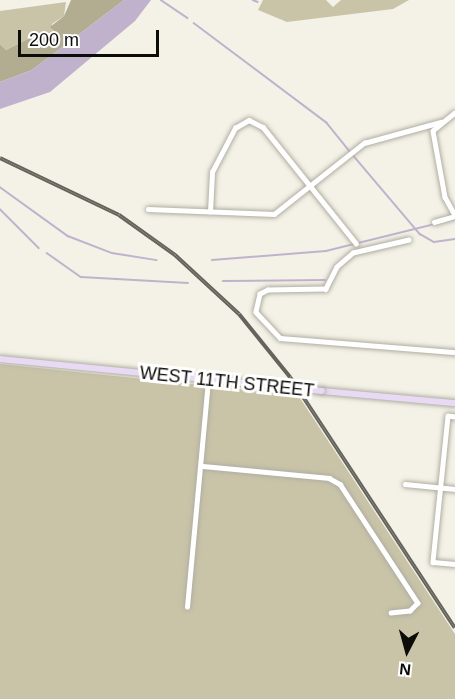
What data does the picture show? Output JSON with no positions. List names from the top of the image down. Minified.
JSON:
{"streets":{"street":["WEST 11TH STREET"]},"scale_bar":"200 m","north":"bottom"}
